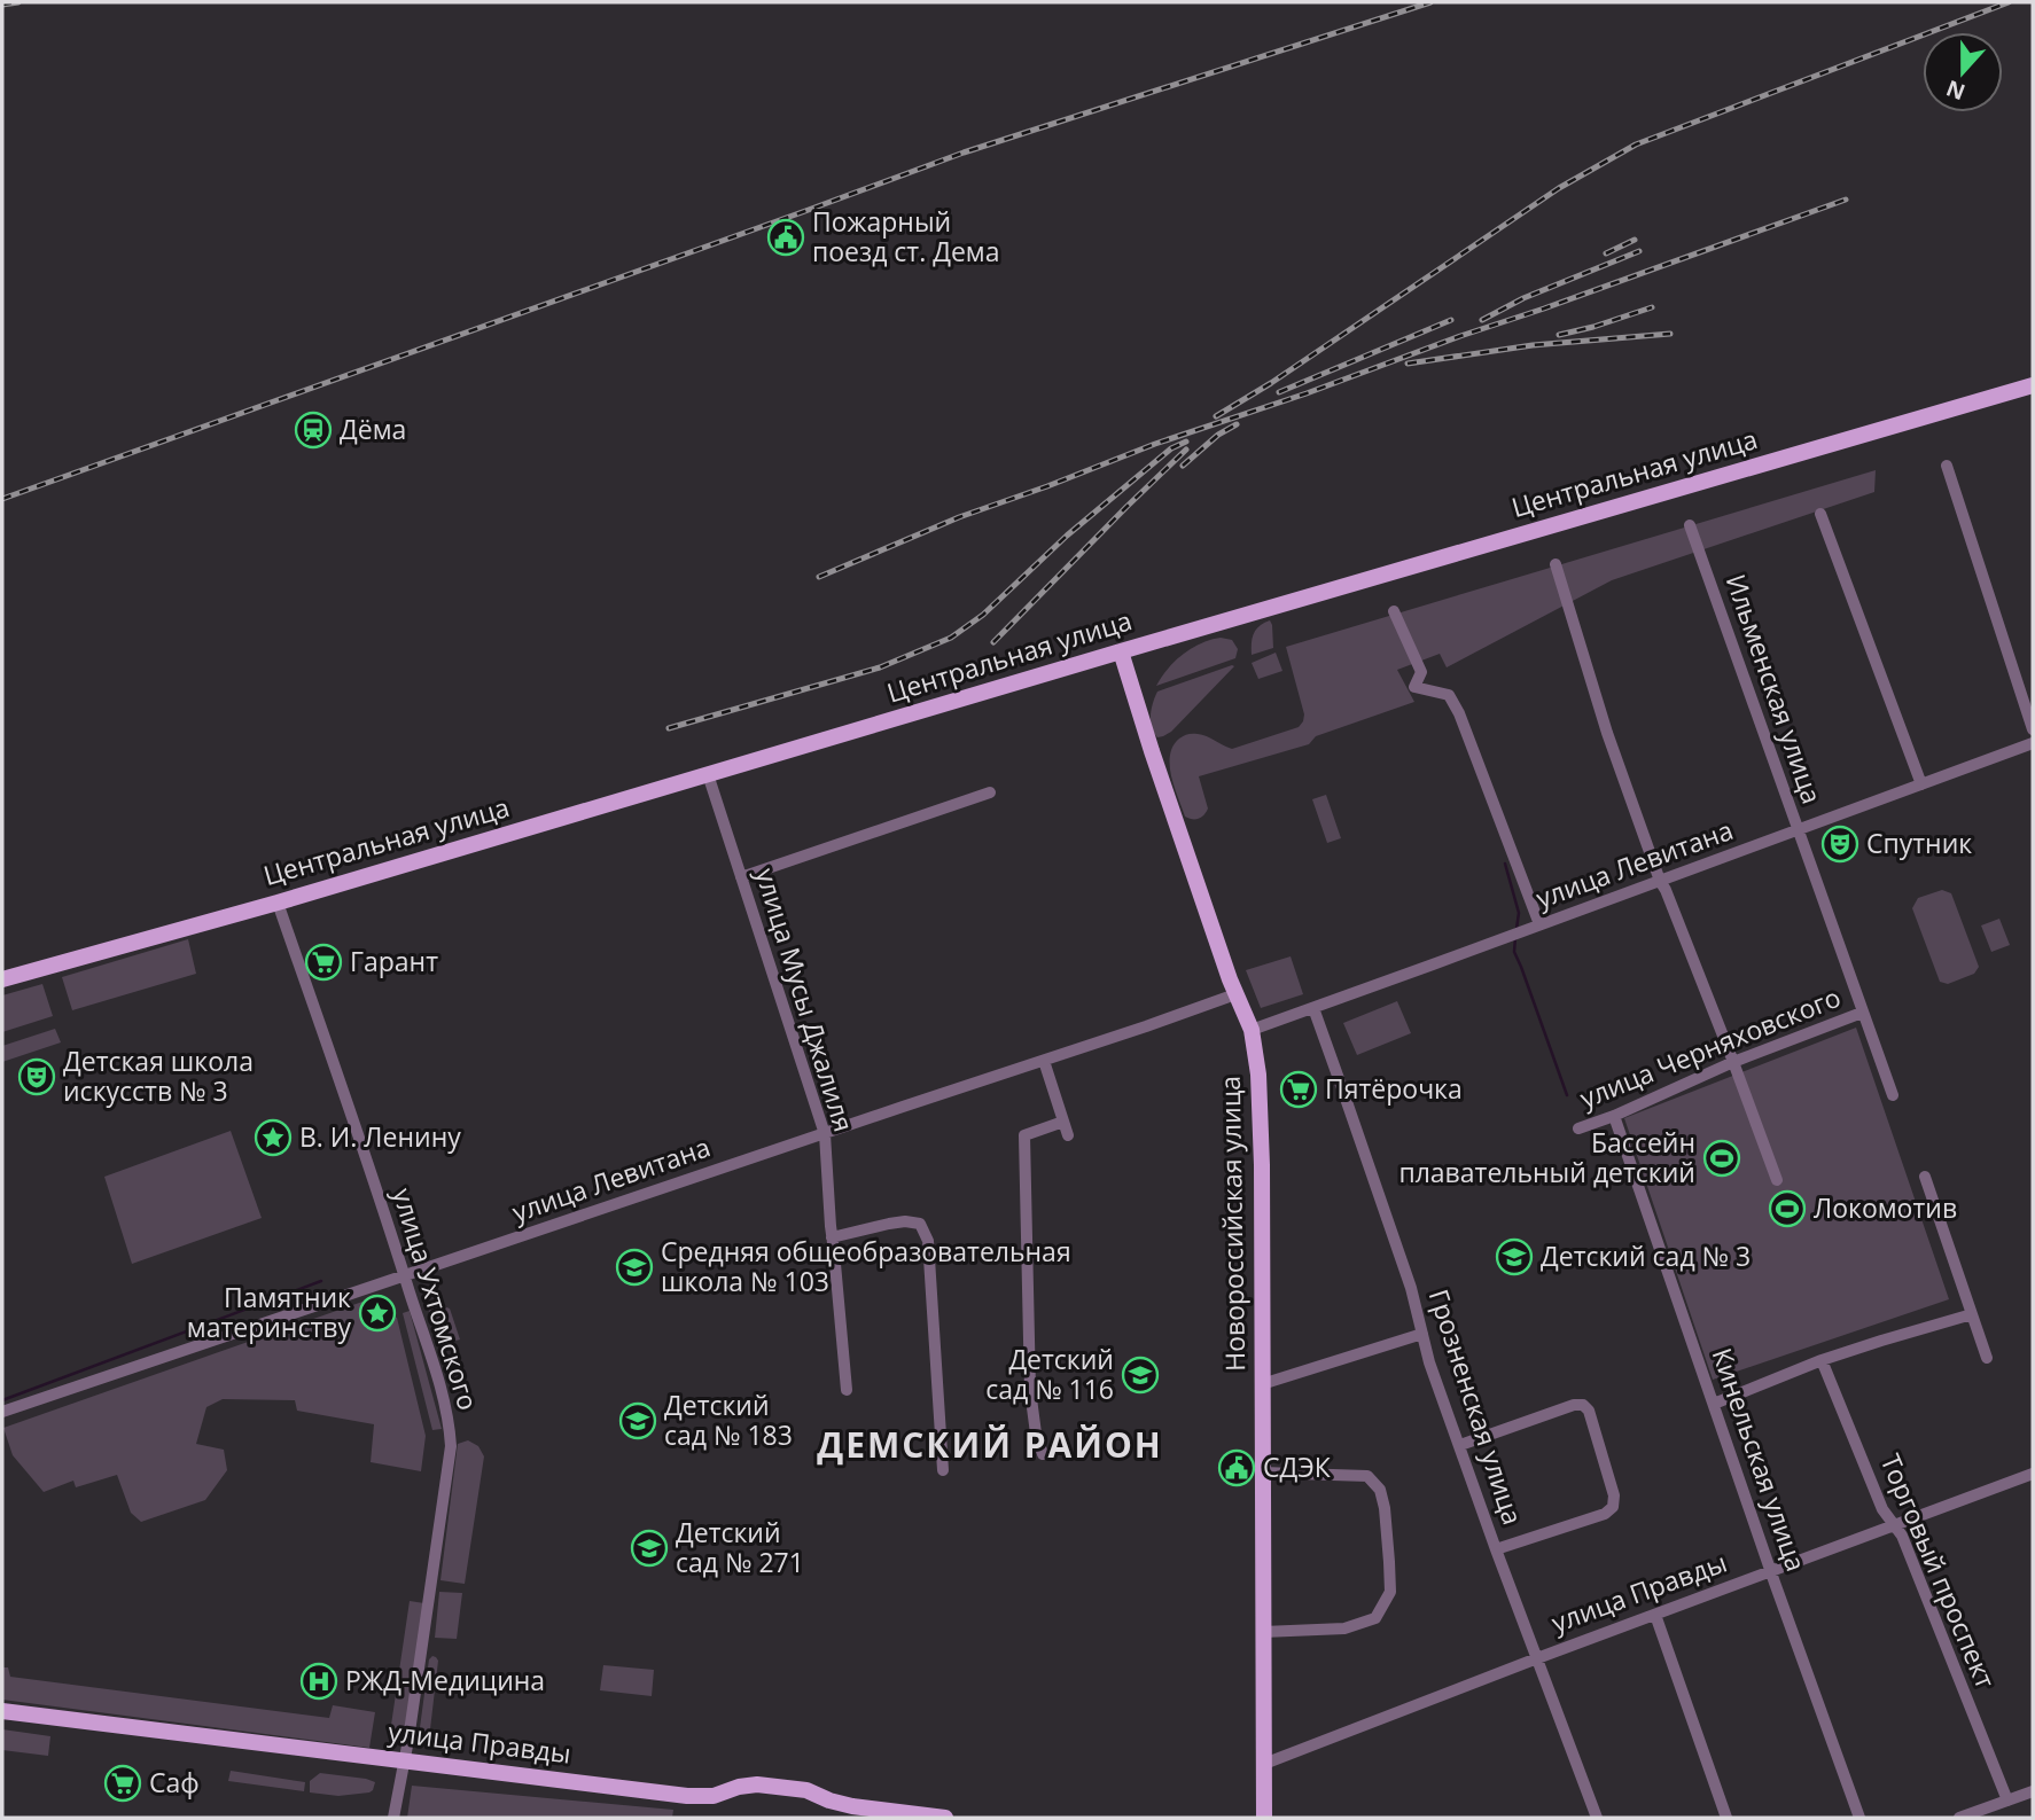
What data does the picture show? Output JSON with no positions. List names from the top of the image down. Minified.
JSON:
{"streets":{"main road":["Центральная улица","Новороссийская улица","улица Правды"],"street":["Ильменская улица","улица Левитана","улица Мусы Джалиля","улица Черняховского","улица Ухтомского","Грозненская улица","Кинельская улица","Торговый проспект"]},"crossings":[["Центральная улица","улица Мусы Джалиля"],["Центральная улица","Новороссийская улица"],["Центральная улица","улица Ухтомского"],["Ильменская улица","улица Левитана"],["Ильменская улица","улица Черняховского"],["улица Левитана","улица Мусы Джалиля"],["улица Левитана","Новороссийская улица"],["улица Левитана","улица Ухтомского"],["улица Левитана","Грозненская улица"],["улица Черняховского","Кинельская улица"],["Новороссийская улица","улица Правды"],["улица Ухтомского","улица Правды"],["Грозненская улица","улица Правды"],["Кинельская улица","улица Правды"],["Торговый проспект","улица Правды"]],"districts":["ДЕМСКИЙ РАЙОН"],"places":{"public building":["Пожарный поезд ст. Дема","СДЭК"],"station":["Дёма"],"theatre":["Спутник","Детская школа искусств № 3"],"supermarket":["Гарант","Пятёрочка","Саф"],"place":["В. И. Ленину","Памятник материнству"],"sports":["Бассейн плавательный детский","Локомотив"],"school or university":["Детский сад № 3","Средняя общеобразовательная школа № 103","Детский сад № 116","Детский сад № 183","Детский сад № 271"],"hospital":["РЖД-Медицина"]},"north":"bottom"}
